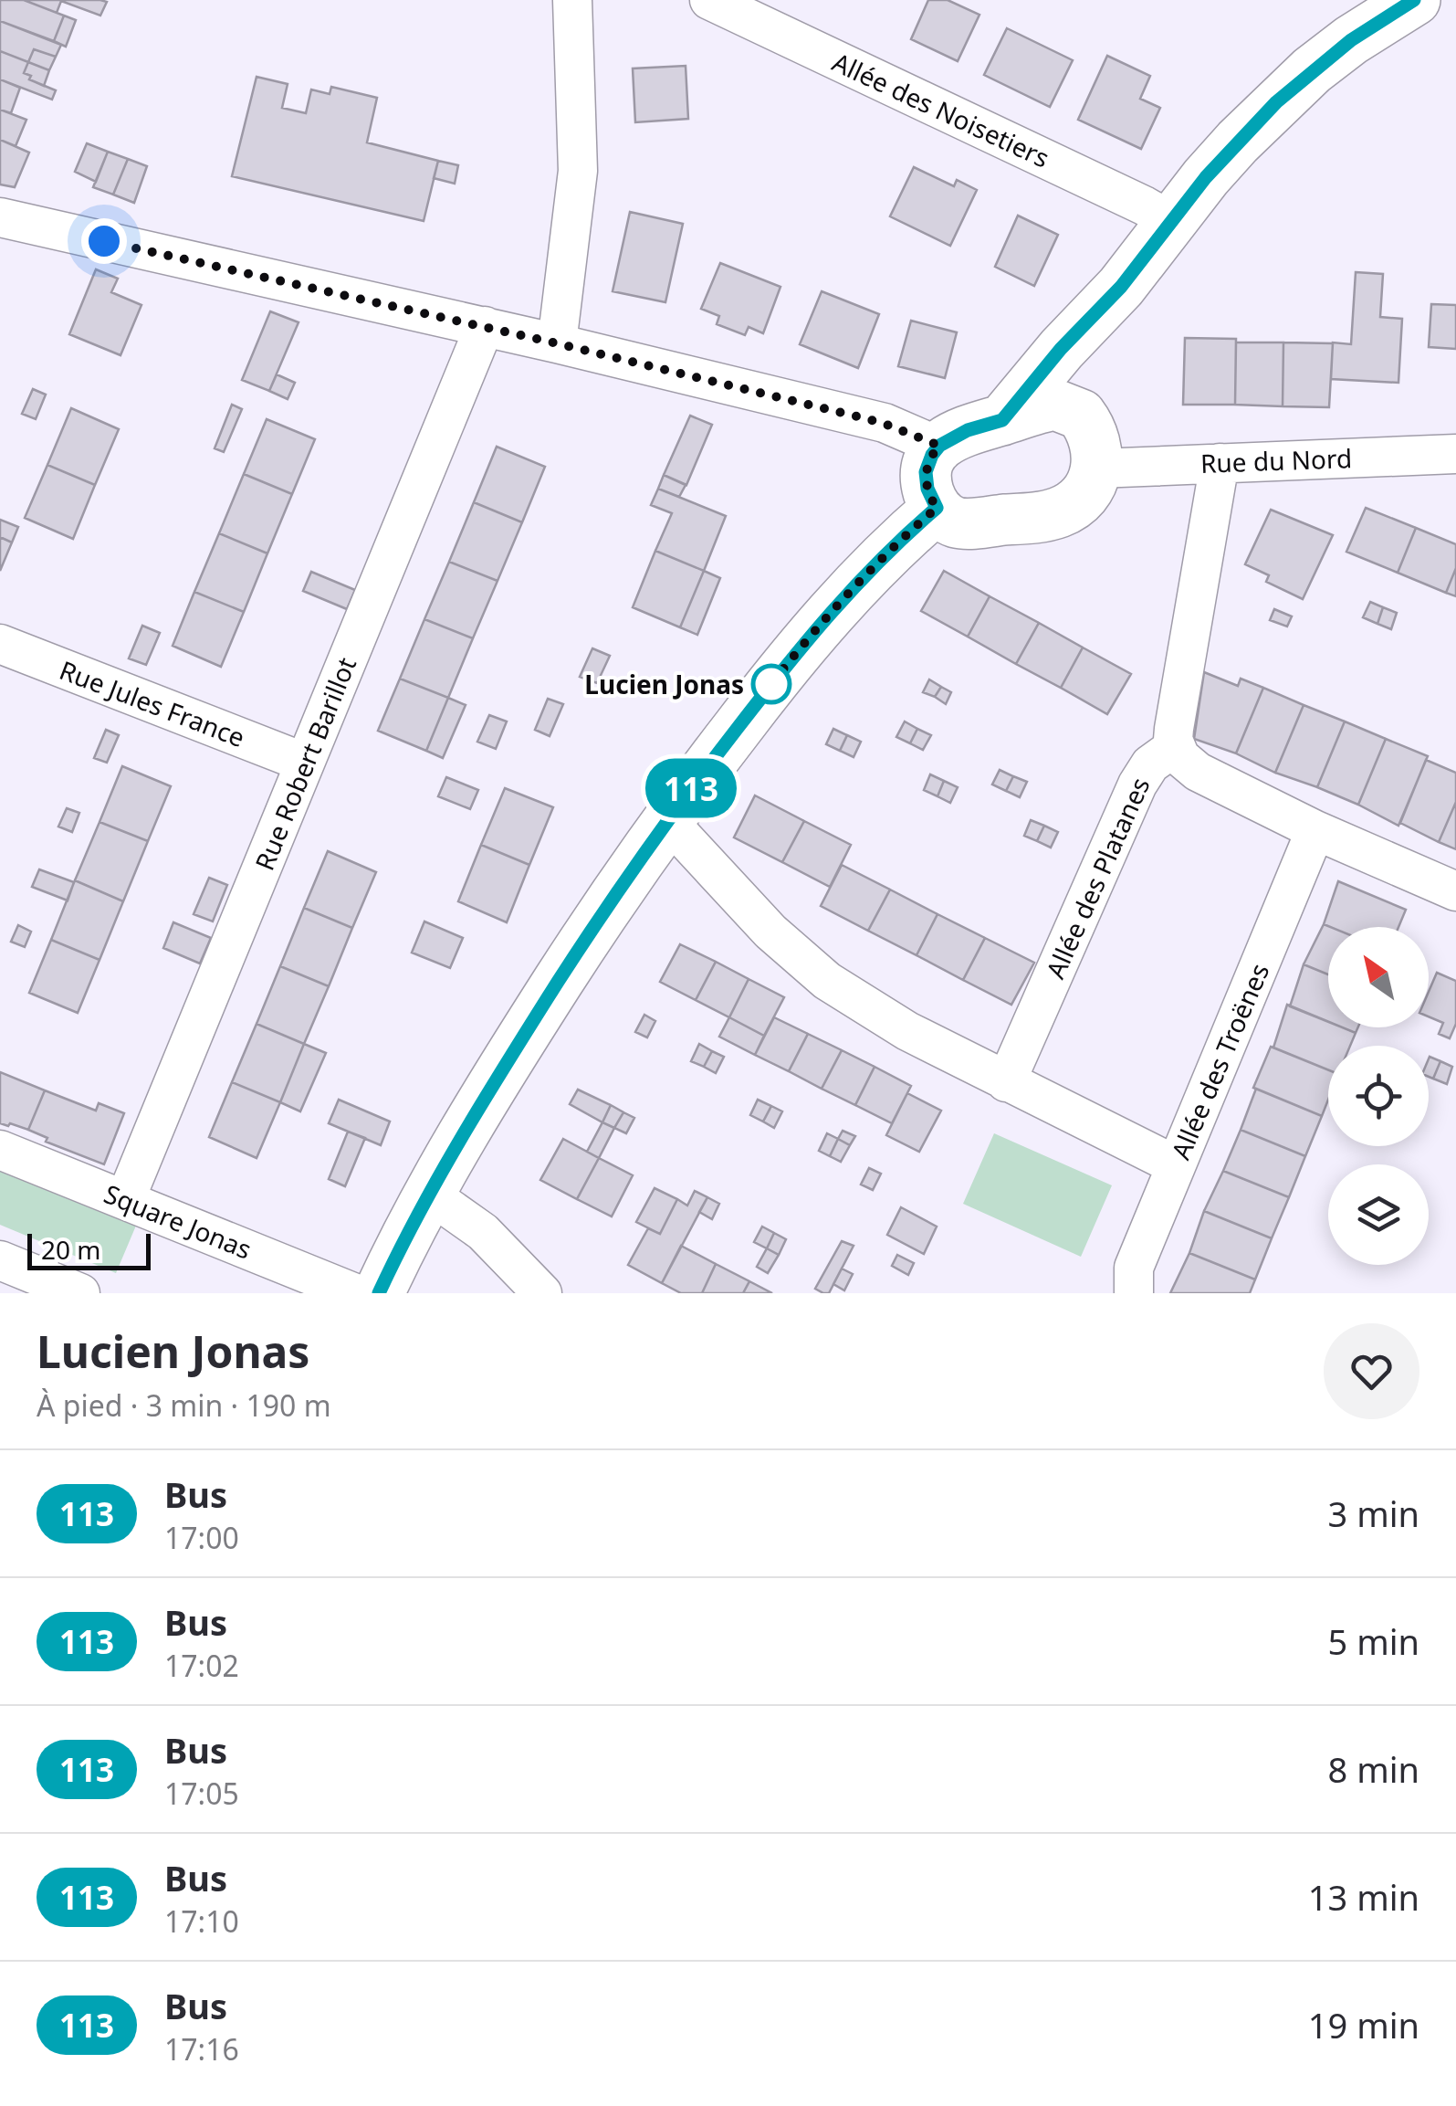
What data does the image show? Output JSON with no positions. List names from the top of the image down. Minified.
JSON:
{"streets":{"street":["Allée des Noisetiers","Rue du Nord","Rue Jules France","Rue Robert Barillot","Allée des Platanes","Allée des Troënes","Square Jonas"]},"crossings":[["Rue Jules France","Rue Robert Barillot"],["Rue Robert Barillot","Square Jonas"]],"places":["Lucien Jonas"],"lines":["bus line 113"],"scale_bar":"20 m","north":"top left","page":{"on_map":"113","scale":"20 m","heading":["Lucien Jonas","À pied · 3 min · 190 m"],"list":[{"mark":"113","name":"Bus","note":"17:00","value":"3 min"},{"mark":"113","name":"Bus","note":"17:02","value":"5 min"},{"mark":"113","name":"Bus","note":"17:05","value":"8 min"},{"mark":"113","name":"Bus","note":"17:10","value":"13 min"},{"mark":"113","name":"Bus","note":"17:16","value":"19 min"}]}}
